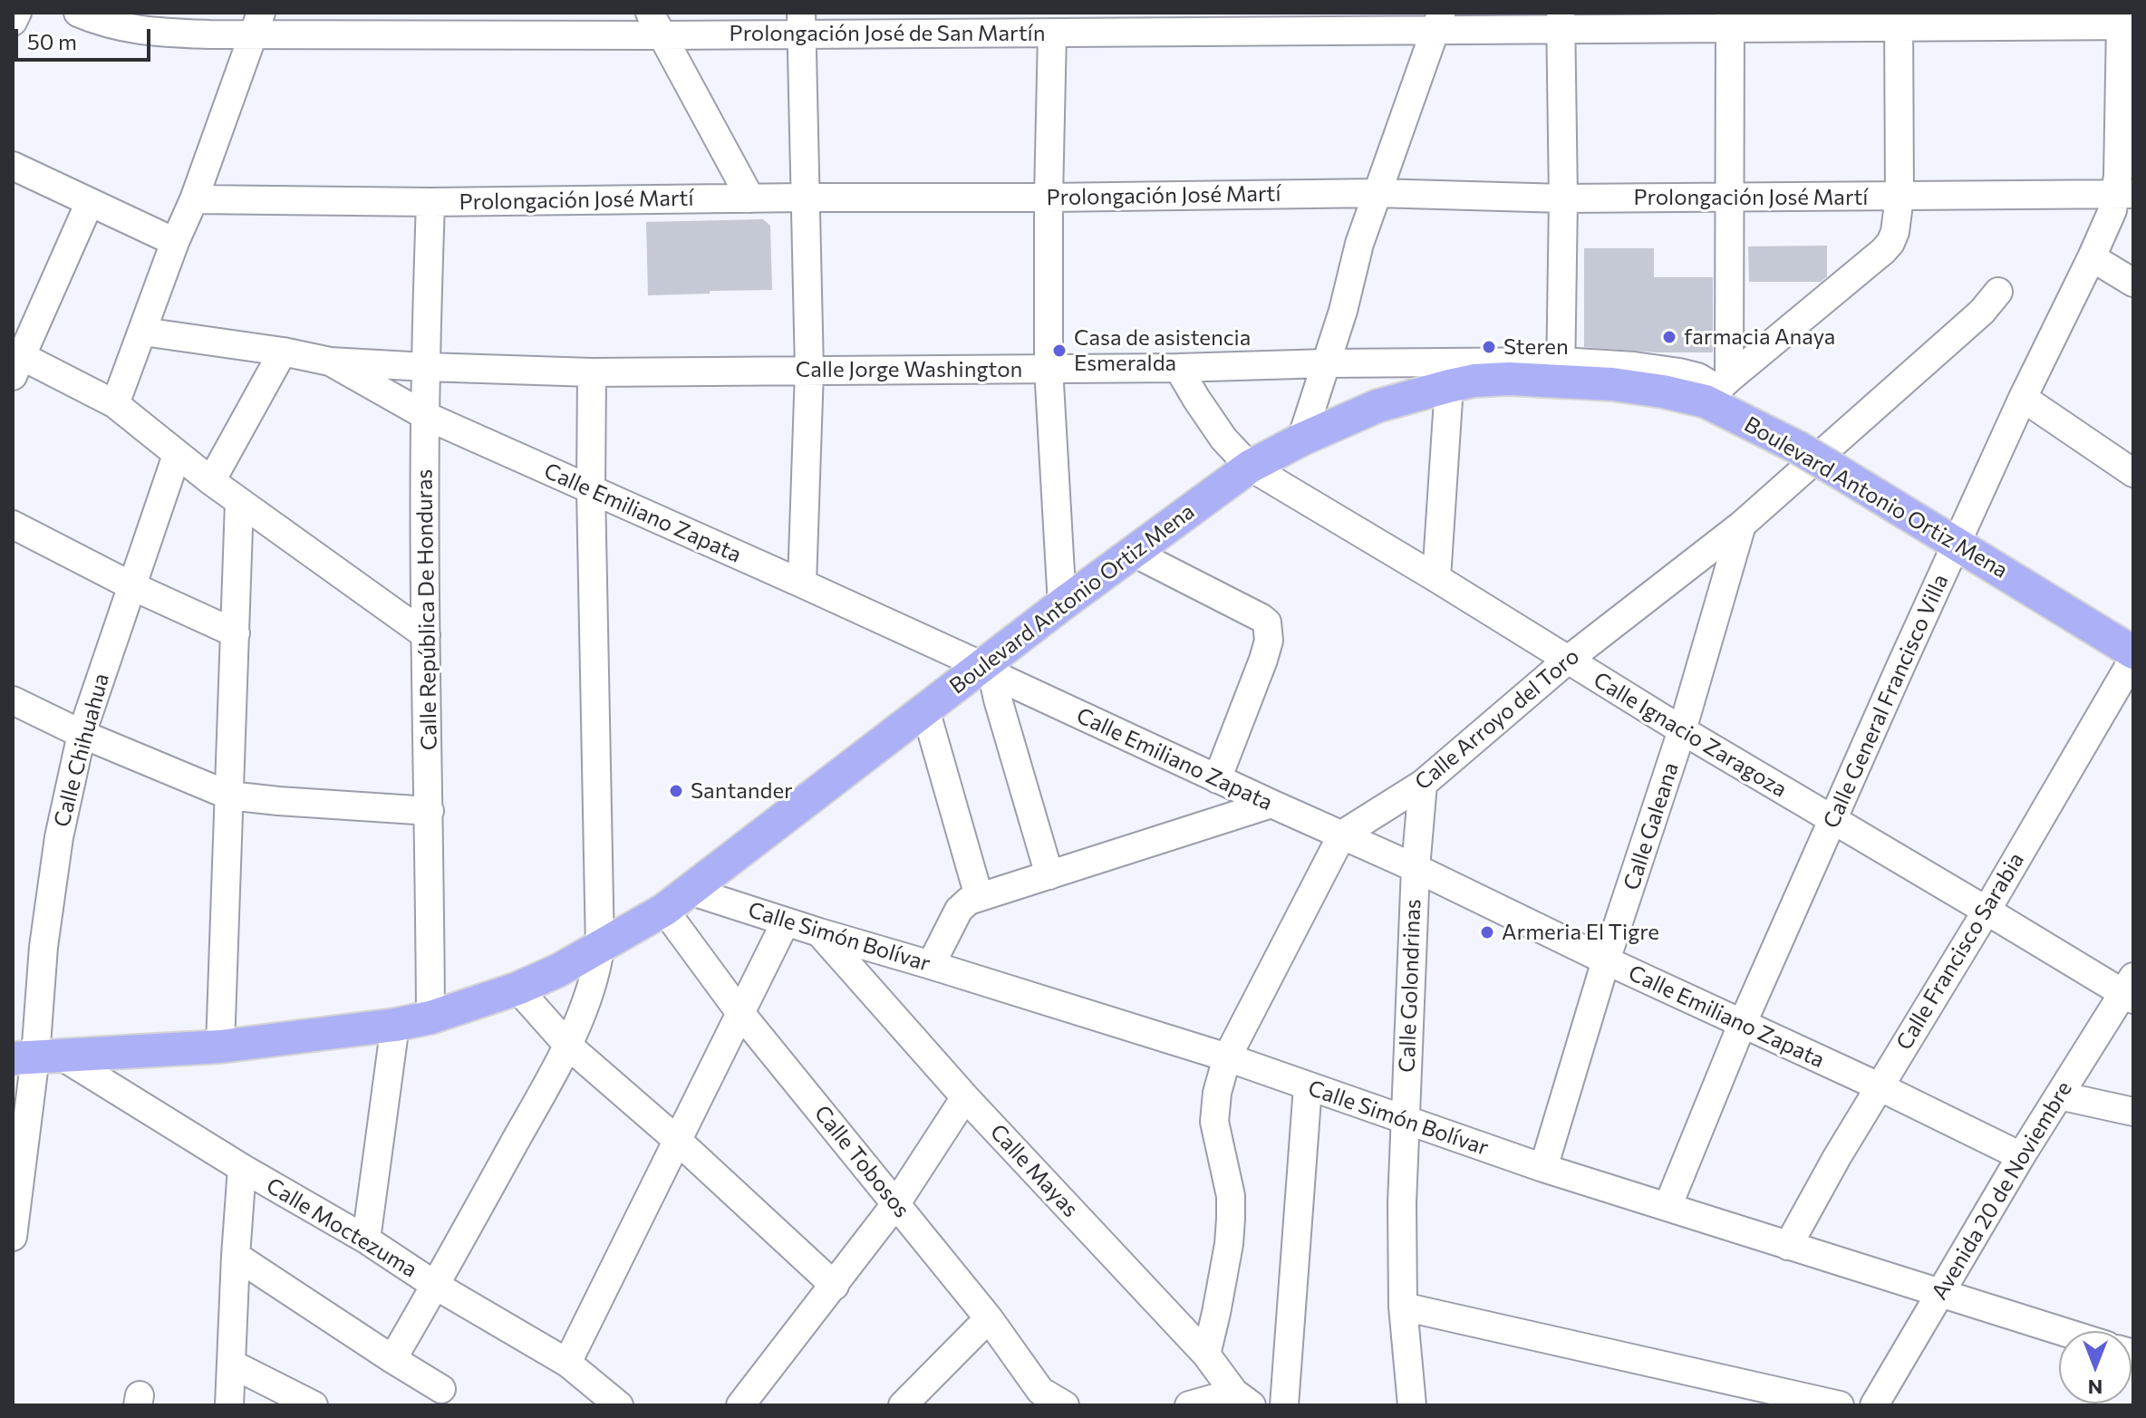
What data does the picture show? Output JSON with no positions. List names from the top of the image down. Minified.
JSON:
{"streets":{"main road":["Boulevard Antonio Ortiz Mena"],"street":["Prolongación José de San Martín","Prolongación José Martí","Calle Jorge Washington","Calle Emiliano Zapata","Calle República De Honduras","Calle General Francisco Villa","Calle Arroyo del Toro","Calle Ignacio Zaragoza","Calle Chihuahua","Calle Galeana","Calle Simón Bolívar","Calle Francisco Sarabia","Calle Golondrinas","Calle Tobosos","Calle Mayas","Avenida 20 de Noviembre","Calle Moctezuma"]},"crossings":[["Prolongación José de San Martín","Calle General Francisco Villa"],["Prolongación José Martí","Calle República De Honduras"],["Prolongación José Martí","Calle General Francisco Villa"],["Calle Jorge Washington","Boulevard Antonio Ortiz Mena"],["Calle Jorge Washington","Calle Emiliano Zapata"],["Calle Jorge Washington","Calle República De Honduras"],["Calle Jorge Washington","Calle Ignacio Zaragoza"],["Boulevard Antonio Ortiz Mena","Calle Emiliano Zapata"],["Boulevard Antonio Ortiz Mena","Calle República De Honduras"],["Boulevard Antonio Ortiz Mena","Calle General Francisco Villa"],["Boulevard Antonio Ortiz Mena","Calle Ignacio Zaragoza"],["Boulevard Antonio Ortiz Mena","Calle Chihuahua"],["Boulevard Antonio Ortiz Mena","Calle Simón Bolívar"],["Boulevard Antonio Ortiz Mena","Calle Tobosos"],["Boulevard Antonio Ortiz Mena","Calle Moctezuma"],["Calle Emiliano Zapata","Calle República De Honduras"],["Calle Emiliano Zapata","Calle General Francisco Villa"],["Calle Emiliano Zapata","Calle Arroyo del Toro"],["Calle Emiliano Zapata","Calle Galeana"],["Calle Emiliano Zapata","Calle Francisco Sarabia"],["Calle Emiliano Zapata","Calle Golondrinas"],["Calle Emiliano Zapata","Avenida 20 de Noviembre"],["Calle General Francisco Villa","Calle Ignacio Zaragoza"],["Calle General Francisco Villa","Calle Simón Bolívar"],["Calle Arroyo del Toro","Calle Ignacio Zaragoza"],["Calle Arroyo del Toro","Calle Galeana"],["Calle Arroyo del Toro","Calle Golondrinas"],["Calle Ignacio Zaragoza","Calle Galeana"],["Calle Ignacio Zaragoza","Calle Francisco Sarabia"],["Calle Ignacio Zaragoza","Avenida 20 de Noviembre"],["Calle Chihuahua","Calle Moctezuma"],["Calle Galeana","Calle Simón Bolívar"],["Calle Simón Bolívar","Calle Francisco Sarabia"],["Calle Simón Bolívar","Calle Golondrinas"],["Calle Simón Bolívar","Calle Tobosos"],["Calle Simón Bolívar","Calle Mayas"],["Calle Simón Bolívar","Avenida 20 de Noviembre"]],"places":["farmacia Anaya","Steren","Casa de asistencia Esmeralda","Santander","Armeria El Tigre"],"scale_bar":"50 m","north":"bottom"}
